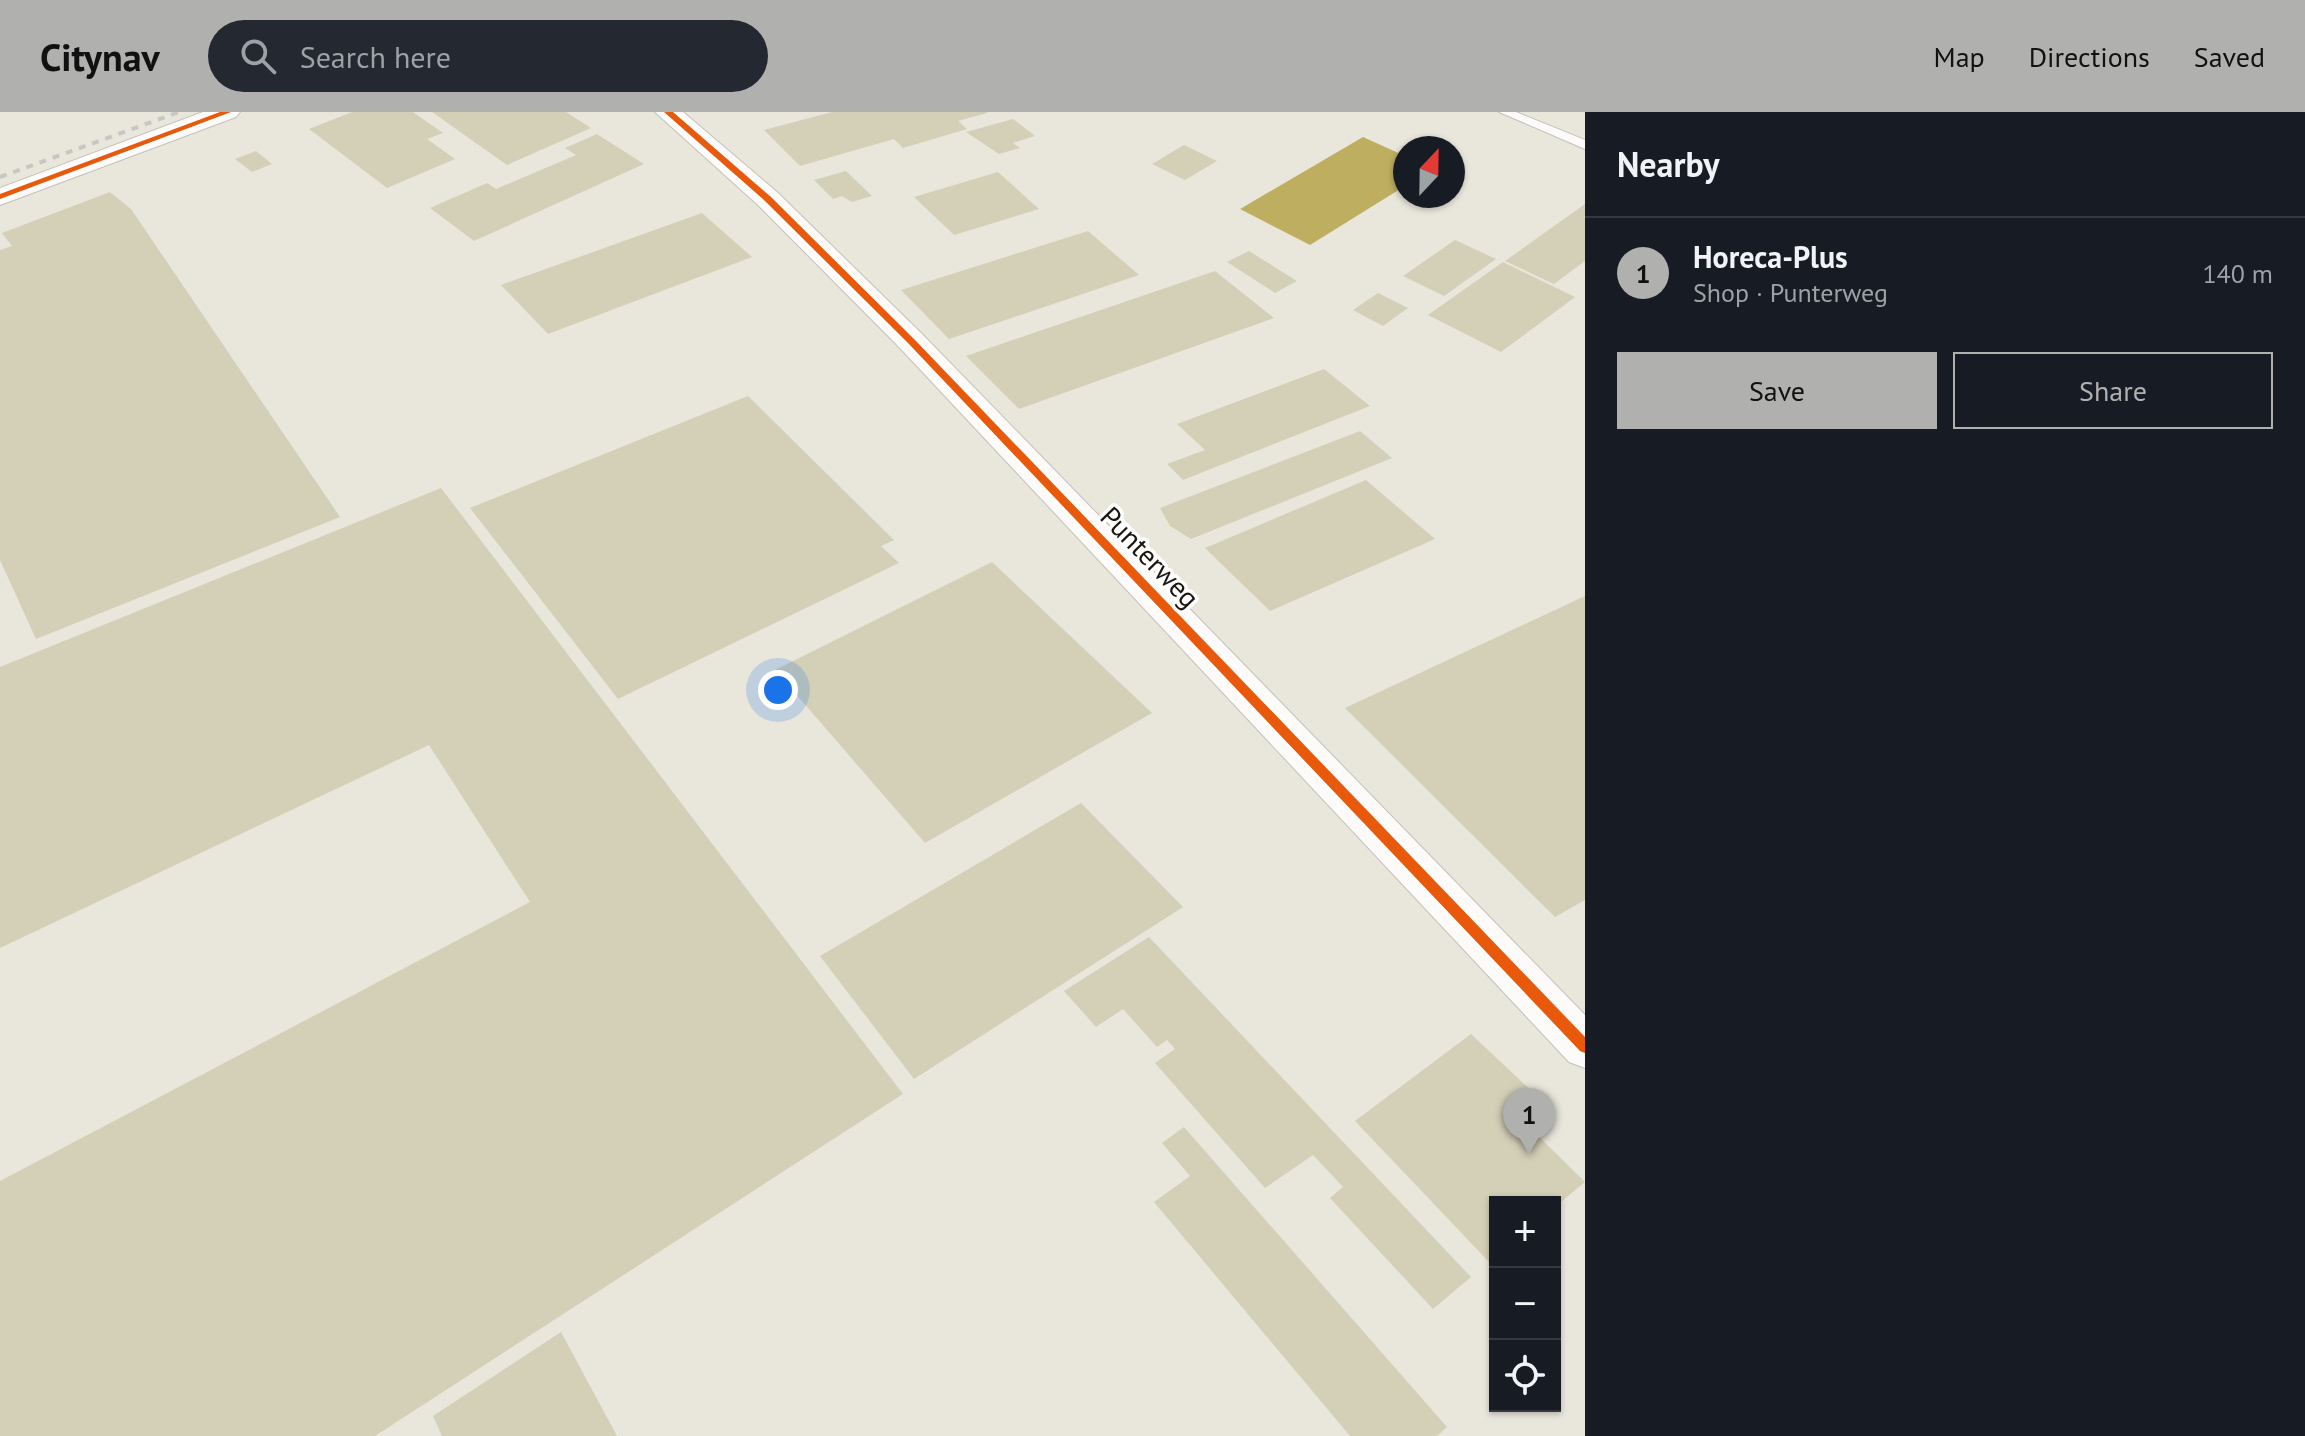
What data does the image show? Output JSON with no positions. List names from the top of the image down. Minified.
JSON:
{"streets":{"street":["Punterweg"]},"north":"top","page":{"header":"Citynav","search":"Search here","nav":["Map","Directions","Saved"],"heading":"Nearby","list":[{"mark":"1","name":"Horeca-Plus","note":"Shop · Punterweg","value":"140 m"}],"buttons":["Save","Share"],"pins":"1","map_buttons":["+","−"]}}
